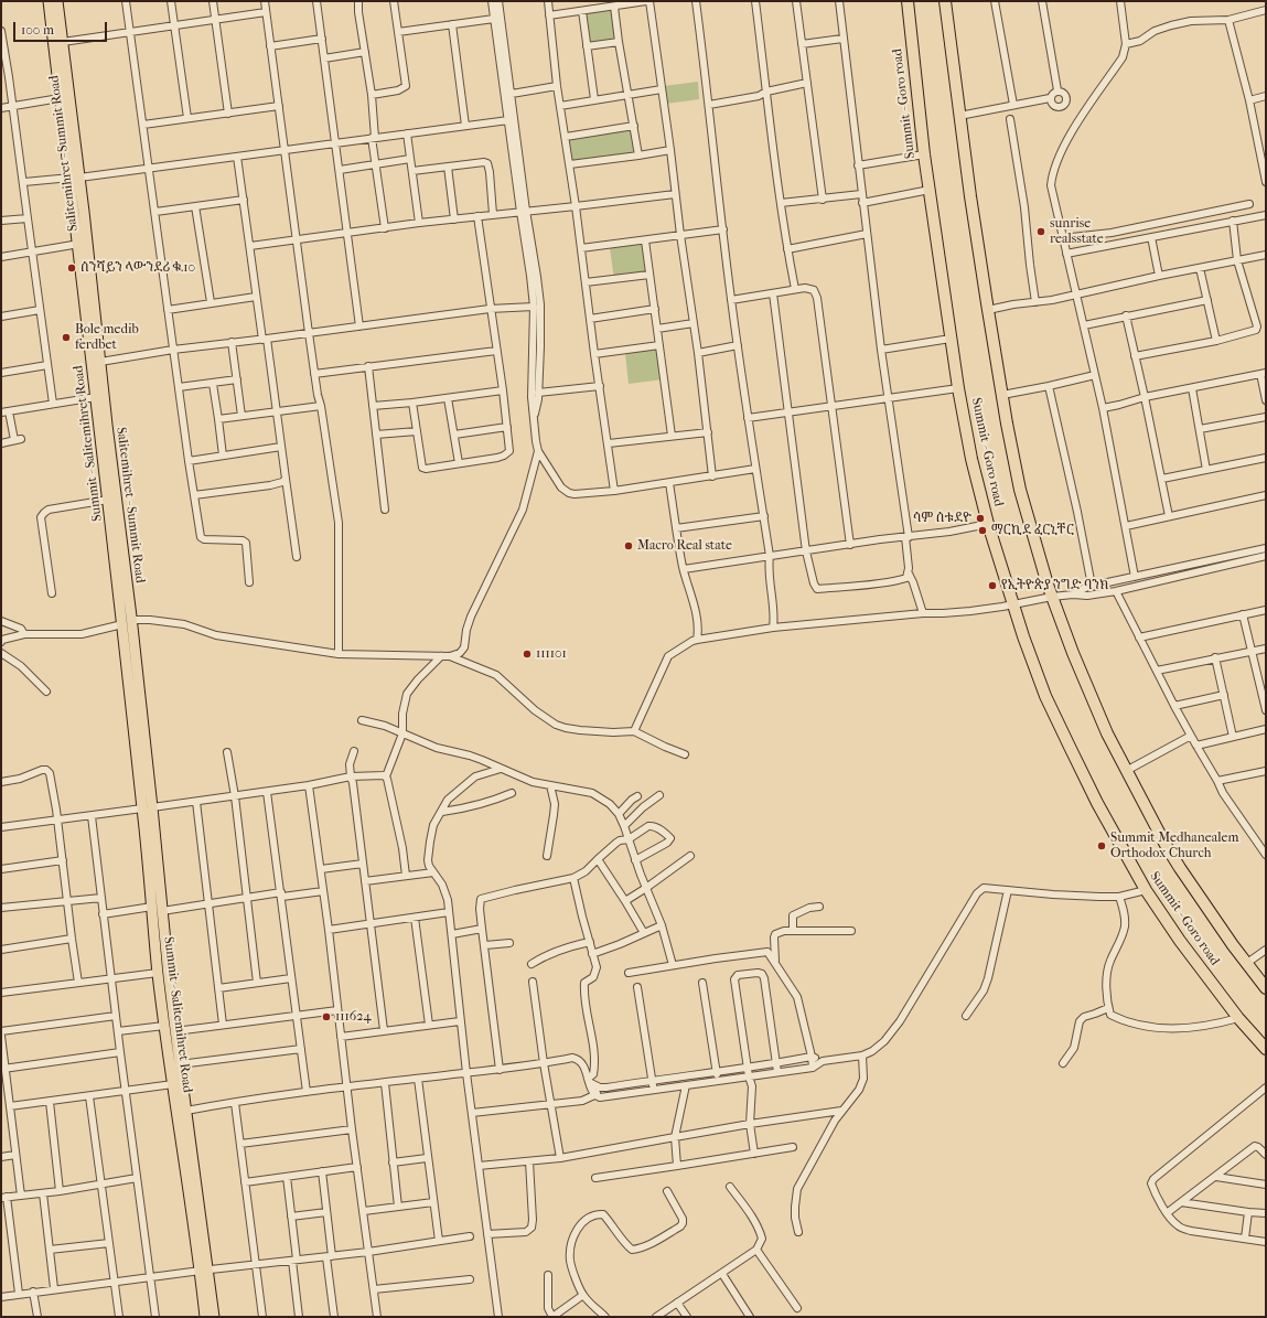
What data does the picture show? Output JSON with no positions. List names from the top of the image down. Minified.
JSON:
{"streets":{"highway":["Summit - Goro road"],"main road":["Salitemihret - Summit Road","Summit - Salitemihret Road"]},"crossings":[["Salitemihret - Summit Road","Summit - Salitemihret Road"]],"places":["sunrise realsstate","ሰንሻይን ላውንደሪ ቁ.10","Bole medib ferdbet","ሳም ሰቱደዮ","ማርኪደ ፈርኒቸር","Macro Real state","የኢትዮጵያ ንግድ ባንክ","111101","Summit Medhanealem Orthodox Church","111624"],"scale_bar":"100 m"}
